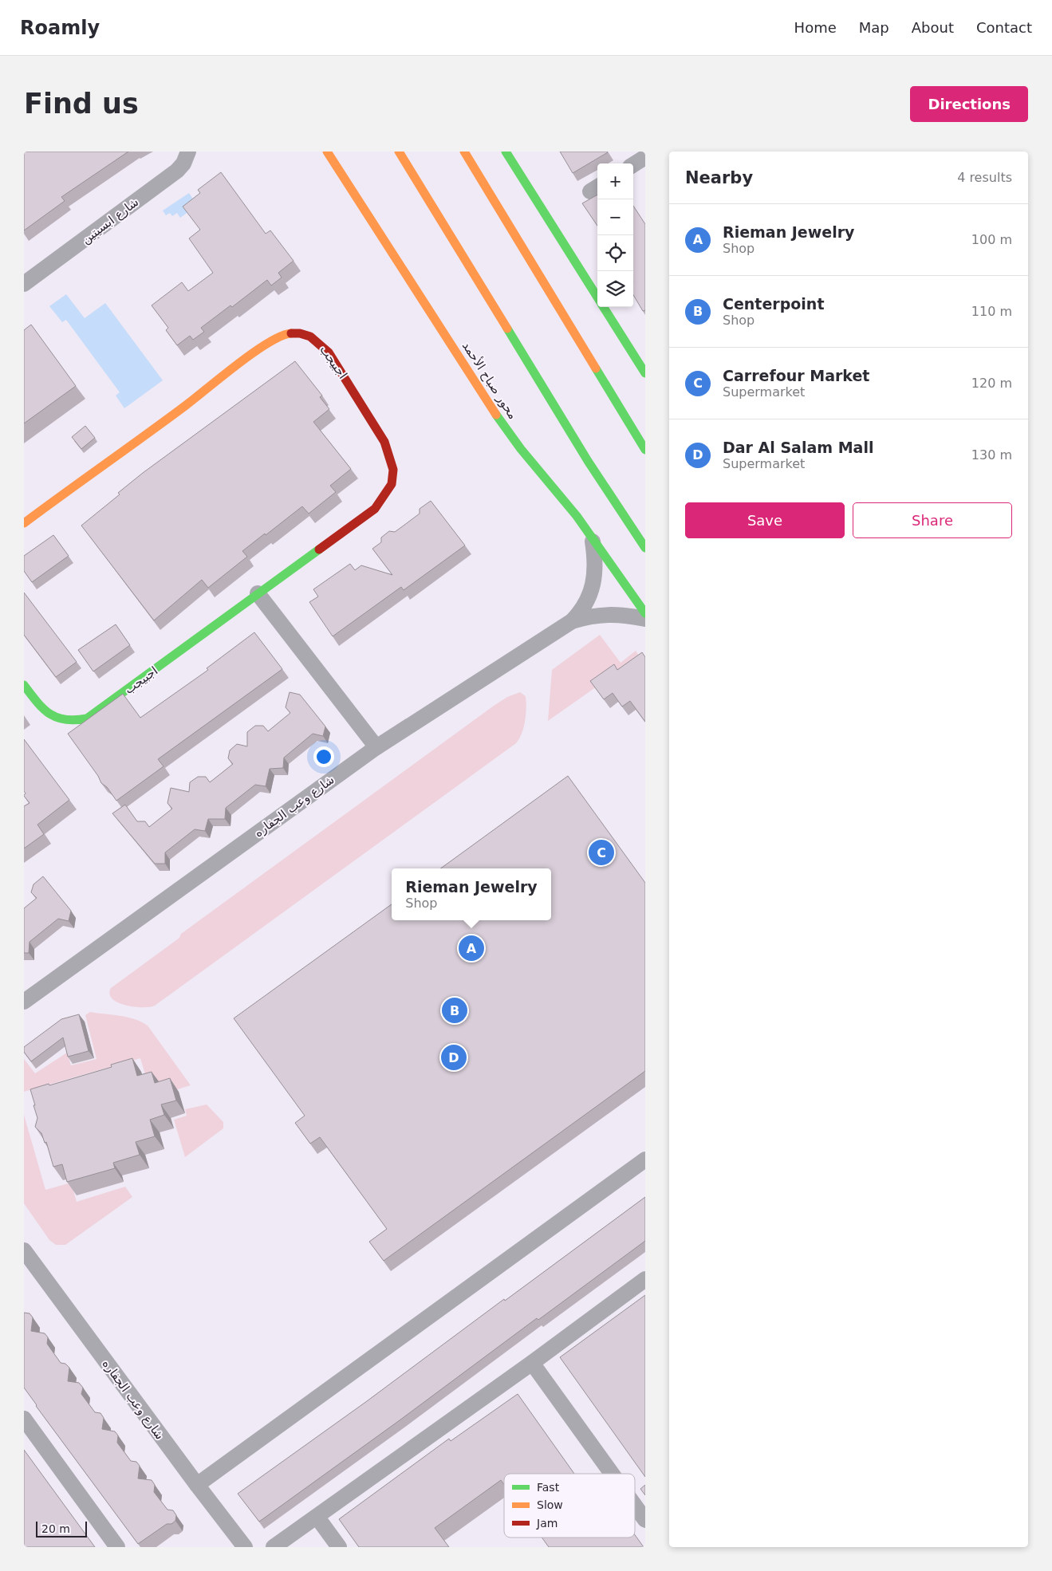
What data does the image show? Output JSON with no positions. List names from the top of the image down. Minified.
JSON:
{"streets":{"main road":["اجبيجب","محور صباح الأحمد"],"street":["شارع ابسيتين","شارع وعب الجفاره"]},"crossings":[["محور صباح الأحمد","شارع وعب الجفاره"]],"legend":["Fast","Slow","Jam"],"scale_bar":"20 m","page":{"header":"Roamly","nav":["Home","Map","About","Contact"],"buttons":["Directions",["Save","Share"]],"title":"Find us","heading":["Nearby","4 results"],"map_buttons":["+","−"],"list":[{"mark":"A","name":"Rieman Jewelry","note":"Shop","value":"100 m"},{"mark":"B","name":"Centerpoint","note":"Shop","value":"110 m"},{"mark":"C","name":"Carrefour Market","note":"Supermarket","value":"120 m"},{"mark":"D","name":"Dar Al Salam Mall","note":"Supermarket","value":"130 m"}],"pins":["C","A","B","D"],"popup":["Rieman Jewelry","Shop"],"scale":"20 m"}}
